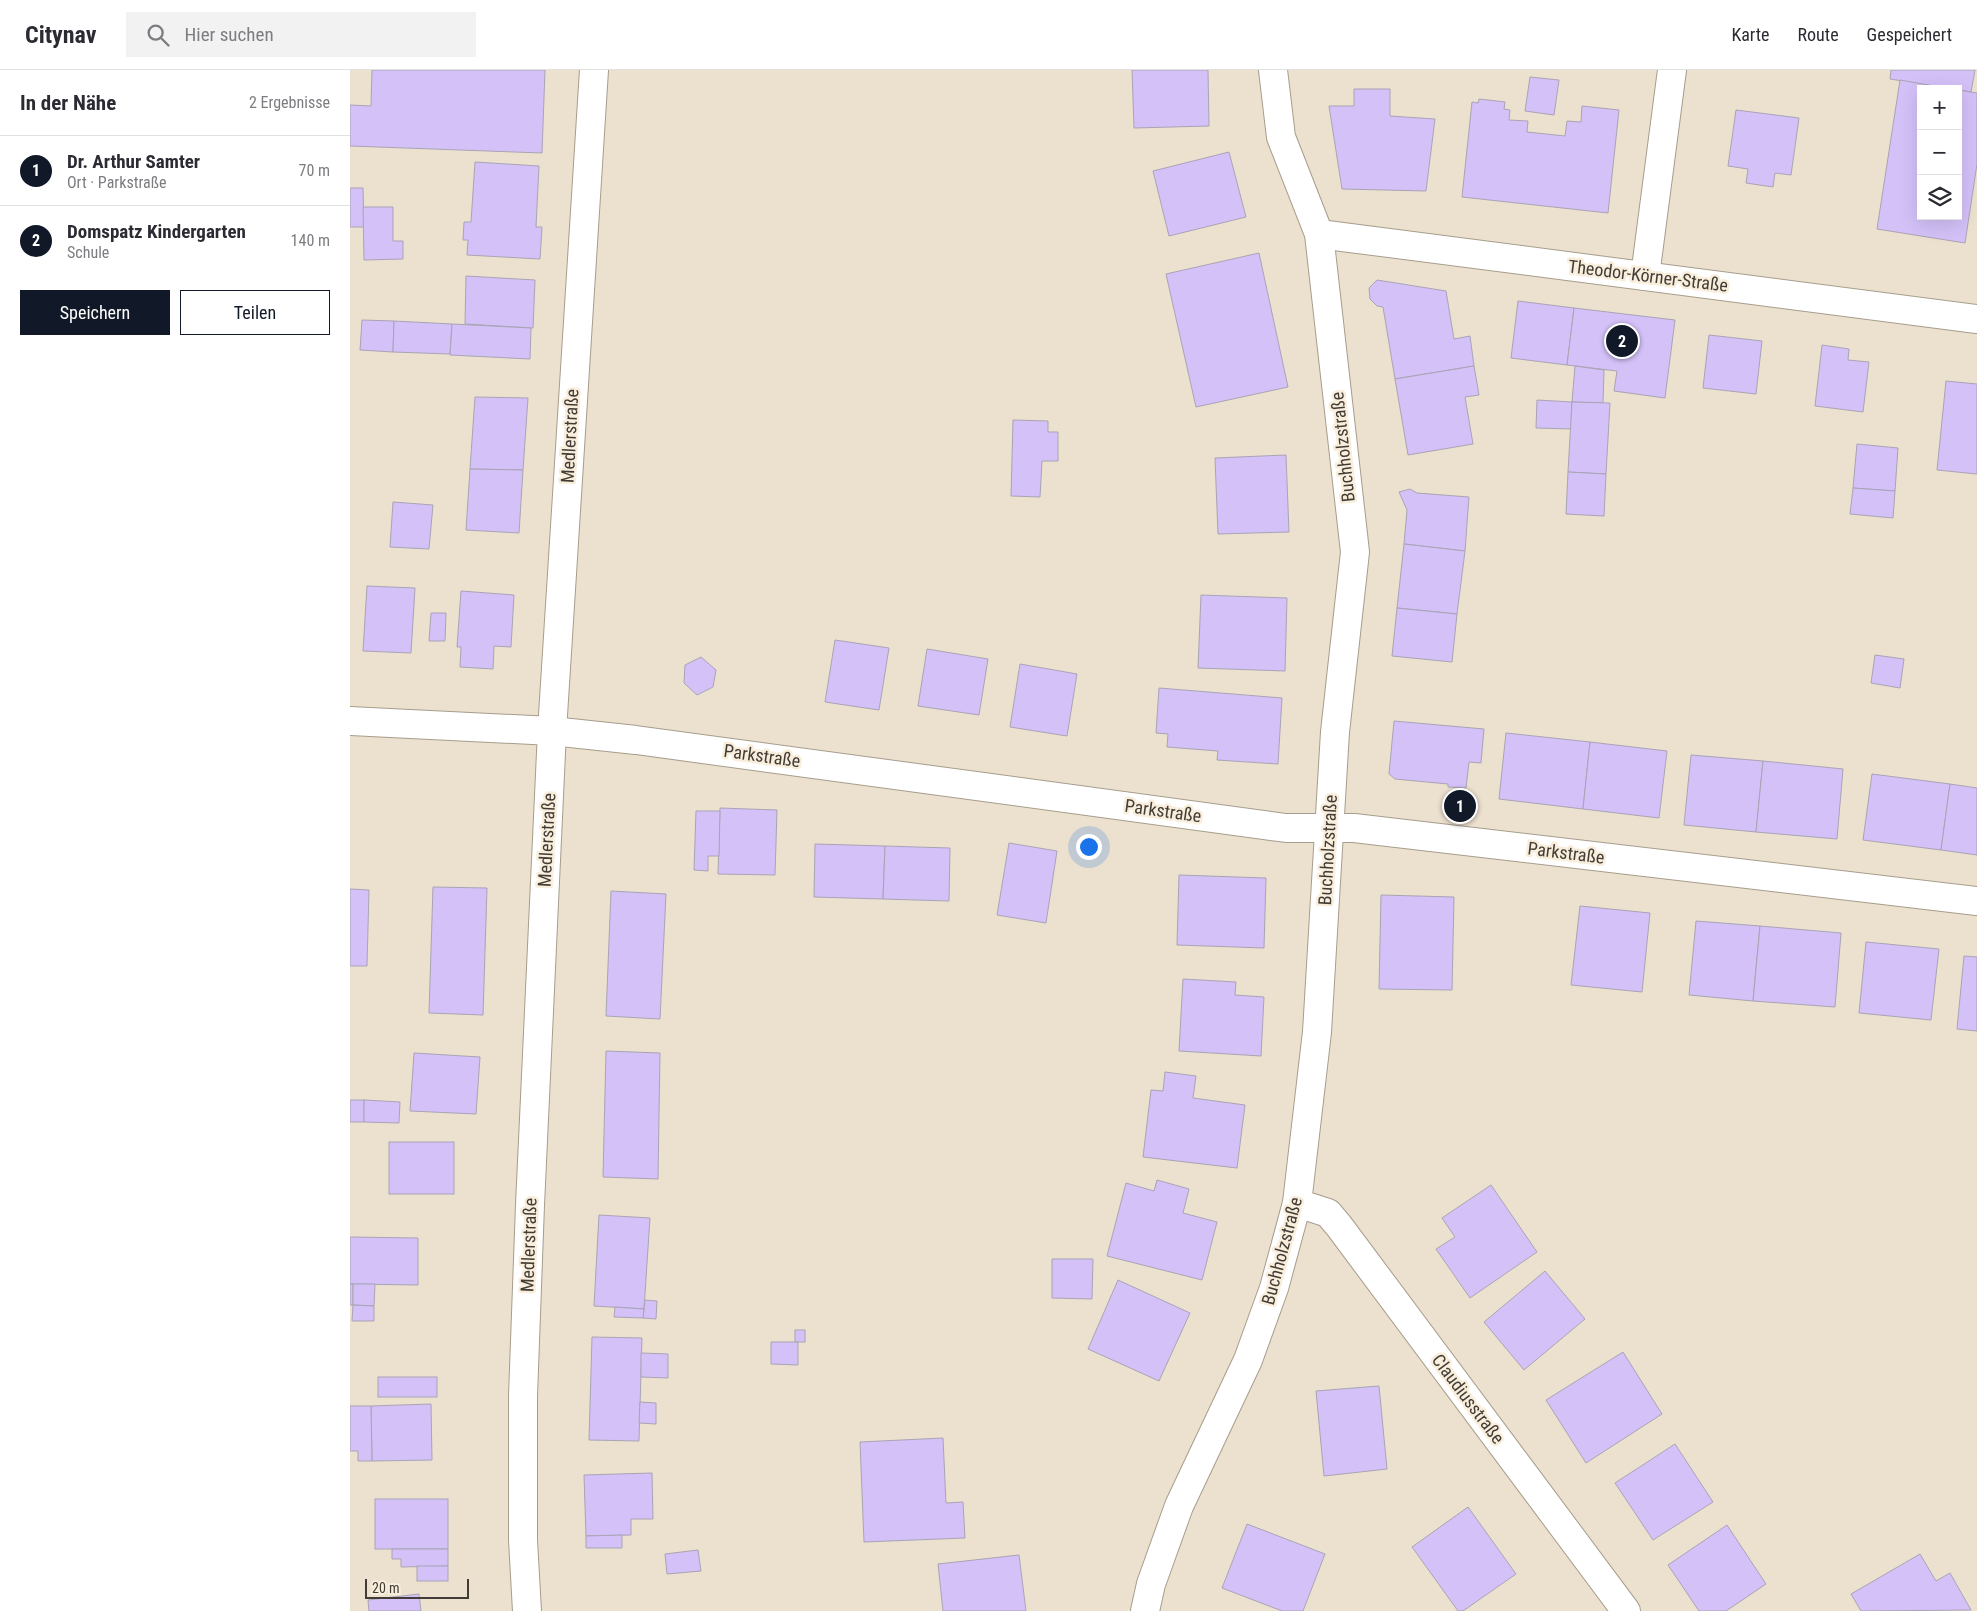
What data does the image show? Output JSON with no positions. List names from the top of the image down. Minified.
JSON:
{"streets":{"street":["Theodor-Körner-Straße","Medlerstraße","Buchholzstraße","Parkstraße","Claudiusstraße"]},"crossings":[["Theodor-Körner-Straße","Buchholzstraße"],["Medlerstraße","Parkstraße"],["Buchholzstraße","Parkstraße"],["Buchholzstraße","Claudiusstraße"]],"scale_bar":"20 m","page":{"header":"Citynav","search":"Hier suchen","nav":["Karte","Route","Gespeichert"],"heading":["In der Nähe","2 Ergebnisse"],"map_buttons":["+","−"],"list":[{"mark":"1","name":"Dr. Arthur Samter","note":"Ort · Parkstraße","value":"70 m"},{"mark":"2","name":"Domspatz Kindergarten","note":"Schule","value":"140 m"}],"buttons":["Speichern","Teilen"],"pins":["2","1"],"scale":"20 m"}}
